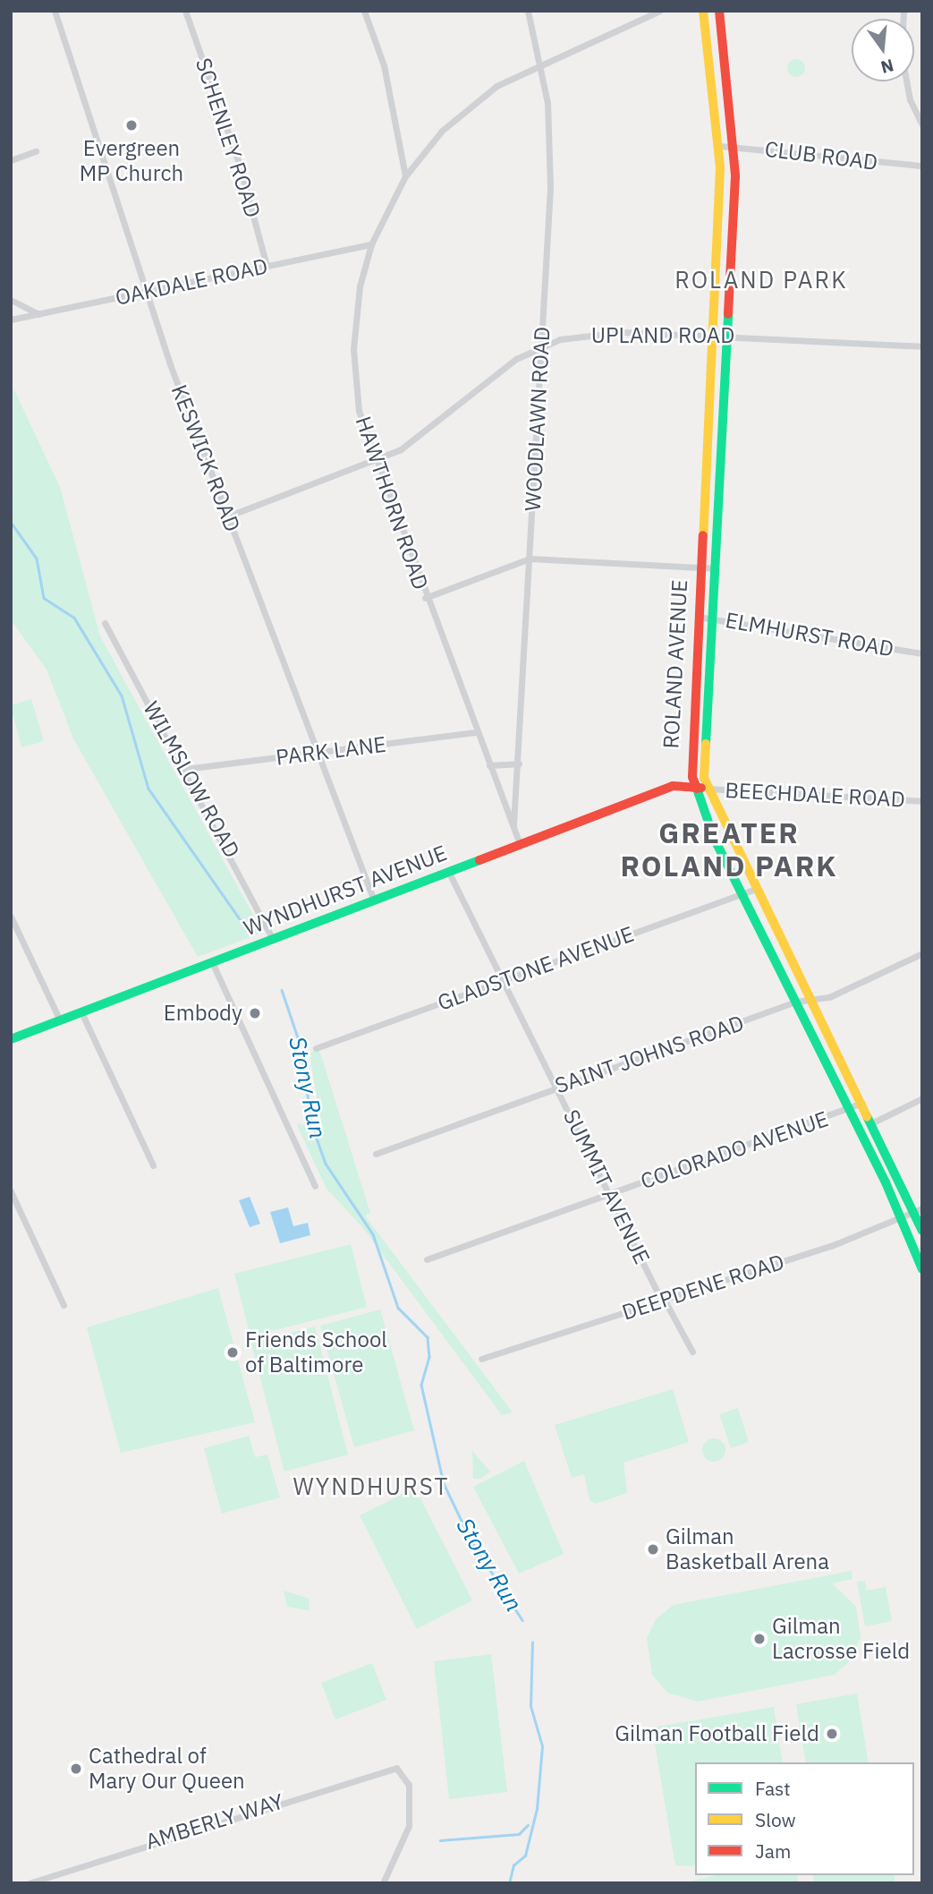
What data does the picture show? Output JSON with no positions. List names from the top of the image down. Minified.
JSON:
{"streets":{"main road":["ROLAND AVENUE","WYNDHURST AVENUE"],"street":["SCHENLEY ROAD","CLUB ROAD","OAKDALE ROAD","UPLAND ROAD","WOODLAWN ROAD","KESWICK ROAD","HAWTHORN ROAD","ELMHURST ROAD","PARK LANE","WILMSLOW ROAD","BEECHDALE ROAD","GLADSTONE AVENUE","SAINT JOHNS ROAD","COLORADO AVENUE","SUMMIT AVENUE","DEEPDENE ROAD","AMBERLY WAY"]},"crossings":[["SCHENLEY ROAD","OAKDALE ROAD"],["CLUB ROAD","ROLAND AVENUE"],["OAKDALE ROAD","KESWICK ROAD"],["OAKDALE ROAD","HAWTHORN ROAD"],["UPLAND ROAD","WOODLAWN ROAD"],["UPLAND ROAD","KESWICK ROAD"],["UPLAND ROAD","HAWTHORN ROAD"],["UPLAND ROAD","ROLAND AVENUE"],["WOODLAWN ROAD","HAWTHORN ROAD"],["KESWICK ROAD","PARK LANE"],["KESWICK ROAD","WYNDHURST AVENUE"],["HAWTHORN ROAD","PARK LANE"],["HAWTHORN ROAD","WYNDHURST AVENUE"],["ELMHURST ROAD","ROLAND AVENUE"],["ROLAND AVENUE","BEECHDALE ROAD"],["ROLAND AVENUE","WYNDHURST AVENUE"],["ROLAND AVENUE","GLADSTONE AVENUE"],["ROLAND AVENUE","SAINT JOHNS ROAD"],["ROLAND AVENUE","COLORADO AVENUE"],["ROLAND AVENUE","DEEPDENE ROAD"],["PARK LANE","WILMSLOW ROAD"],["WILMSLOW ROAD","WYNDHURST AVENUE"],["BEECHDALE ROAD","WYNDHURST AVENUE"],["WYNDHURST AVENUE","SUMMIT AVENUE"],["GLADSTONE AVENUE","SUMMIT AVENUE"],["SAINT JOHNS ROAD","SUMMIT AVENUE"],["COLORADO AVENUE","SUMMIT AVENUE"],["SUMMIT AVENUE","DEEPDENE ROAD"]],"districts":["ROLAND PARK","GREATER ROLAND PARK","WYNDHURST"],"water":["Stony Run"],"places":["Evergreen MP Church","Embody","Friends School of Baltimore","Gilman Basketball Arena","Gilman Lacrosse Field","Gilman Football Field","Cathedral of Mary Our Queen"],"legend":["Fast","Slow","Jam"],"north":"bottom"}
